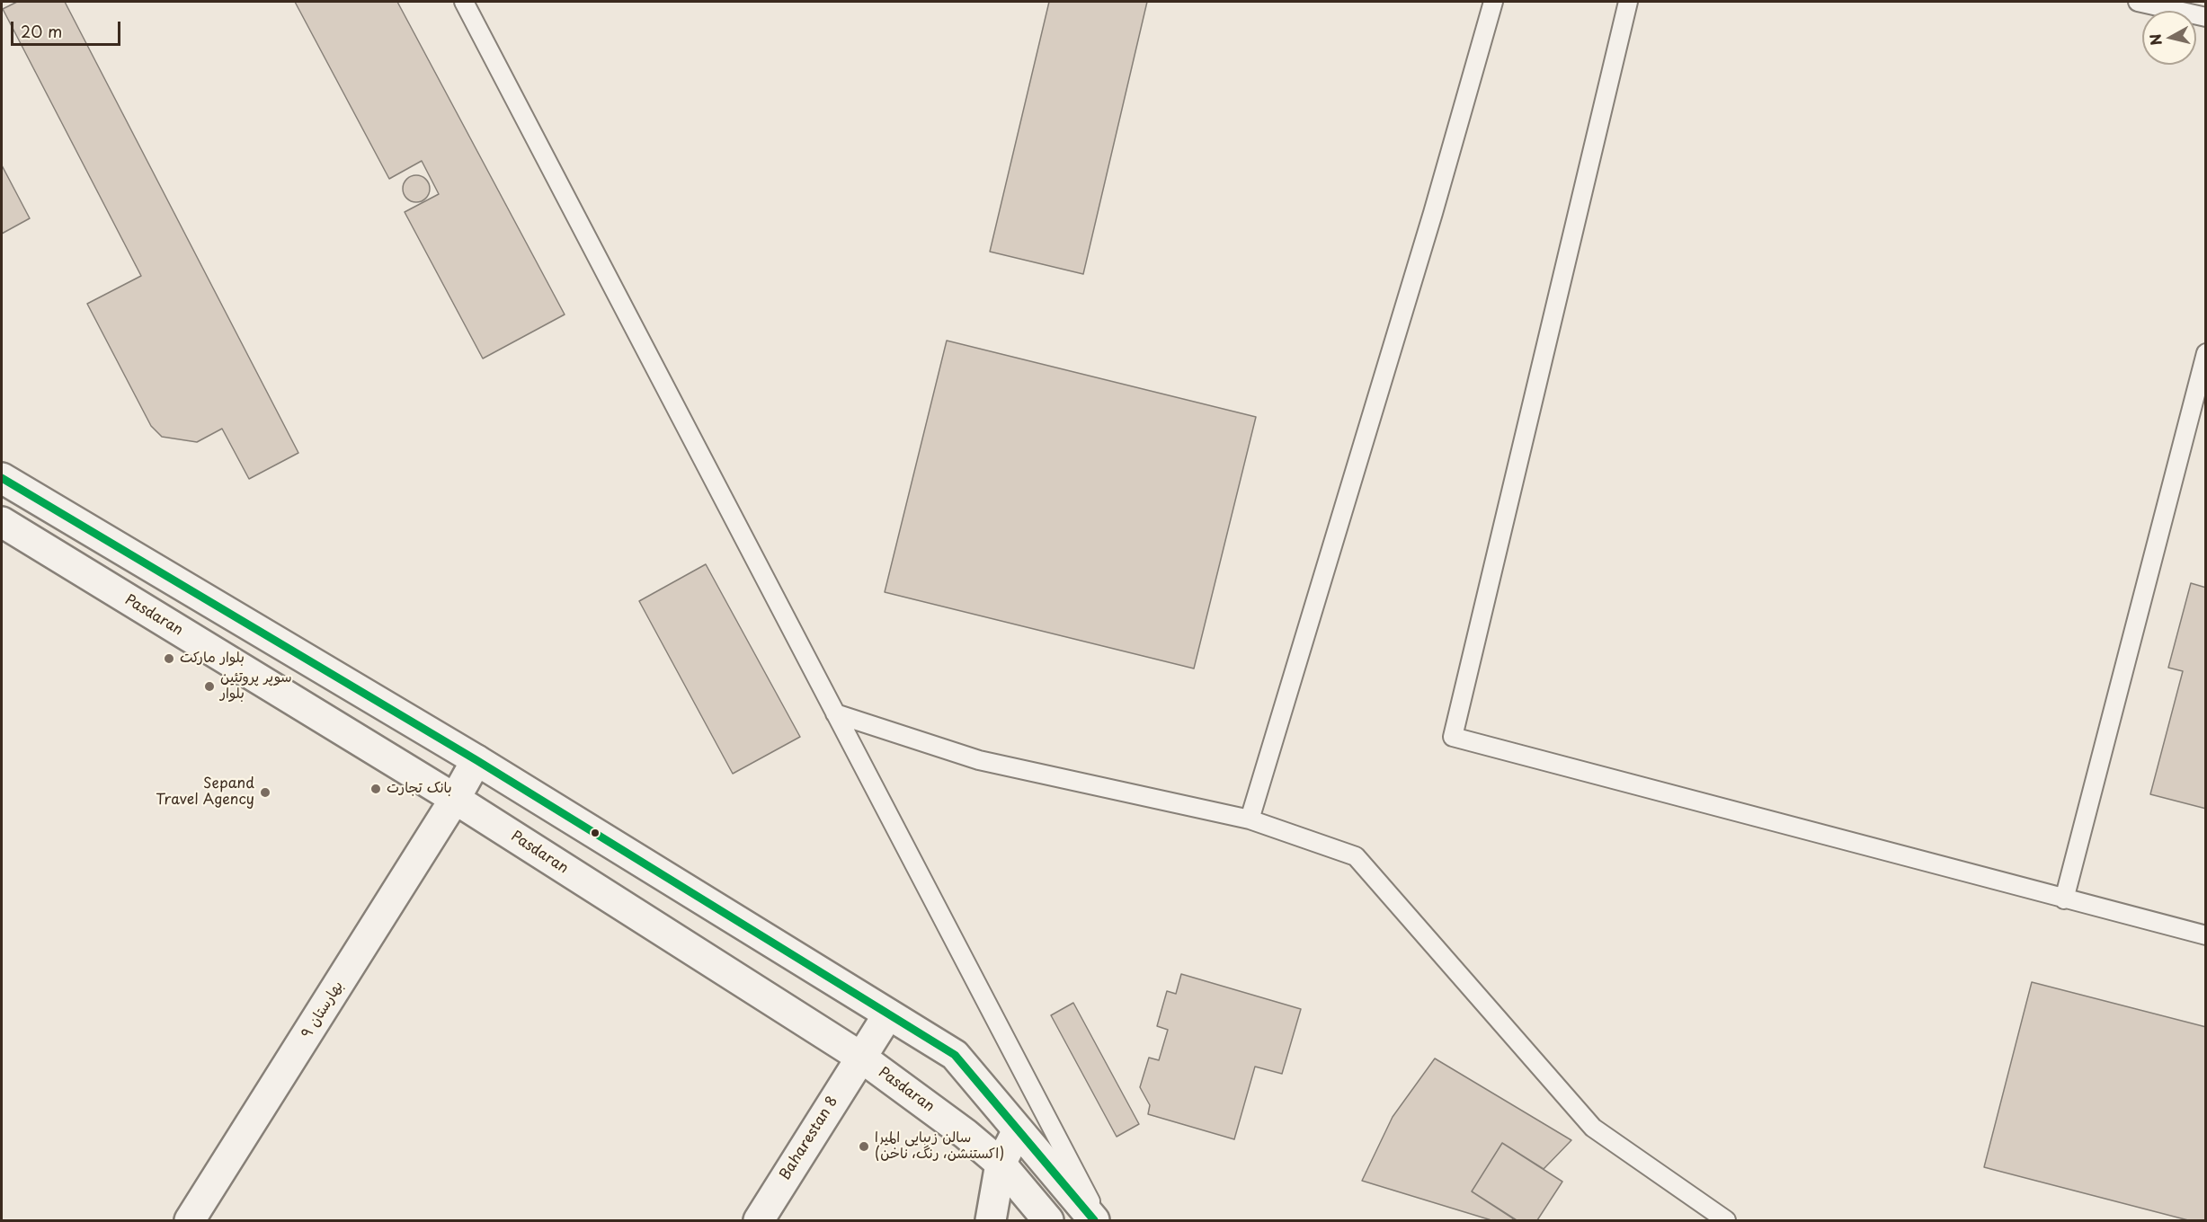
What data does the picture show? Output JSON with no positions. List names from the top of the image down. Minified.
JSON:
{"streets":{"main road":["Pasdaran","بهارستان ٩","Baharestan 8"]},"crossings":[["Pasdaran","بهارستان ٩"],["Pasdaran","Baharestan 8"]],"places":["بلوار مارکت","سوپر پروتئین بلوار","بانک تجارت","Sepand Travel Agency","سالن زیبایی المیرا (اکستنشن، رنگ، ناخن)"],"scale_bar":"20 m","north":"left"}
